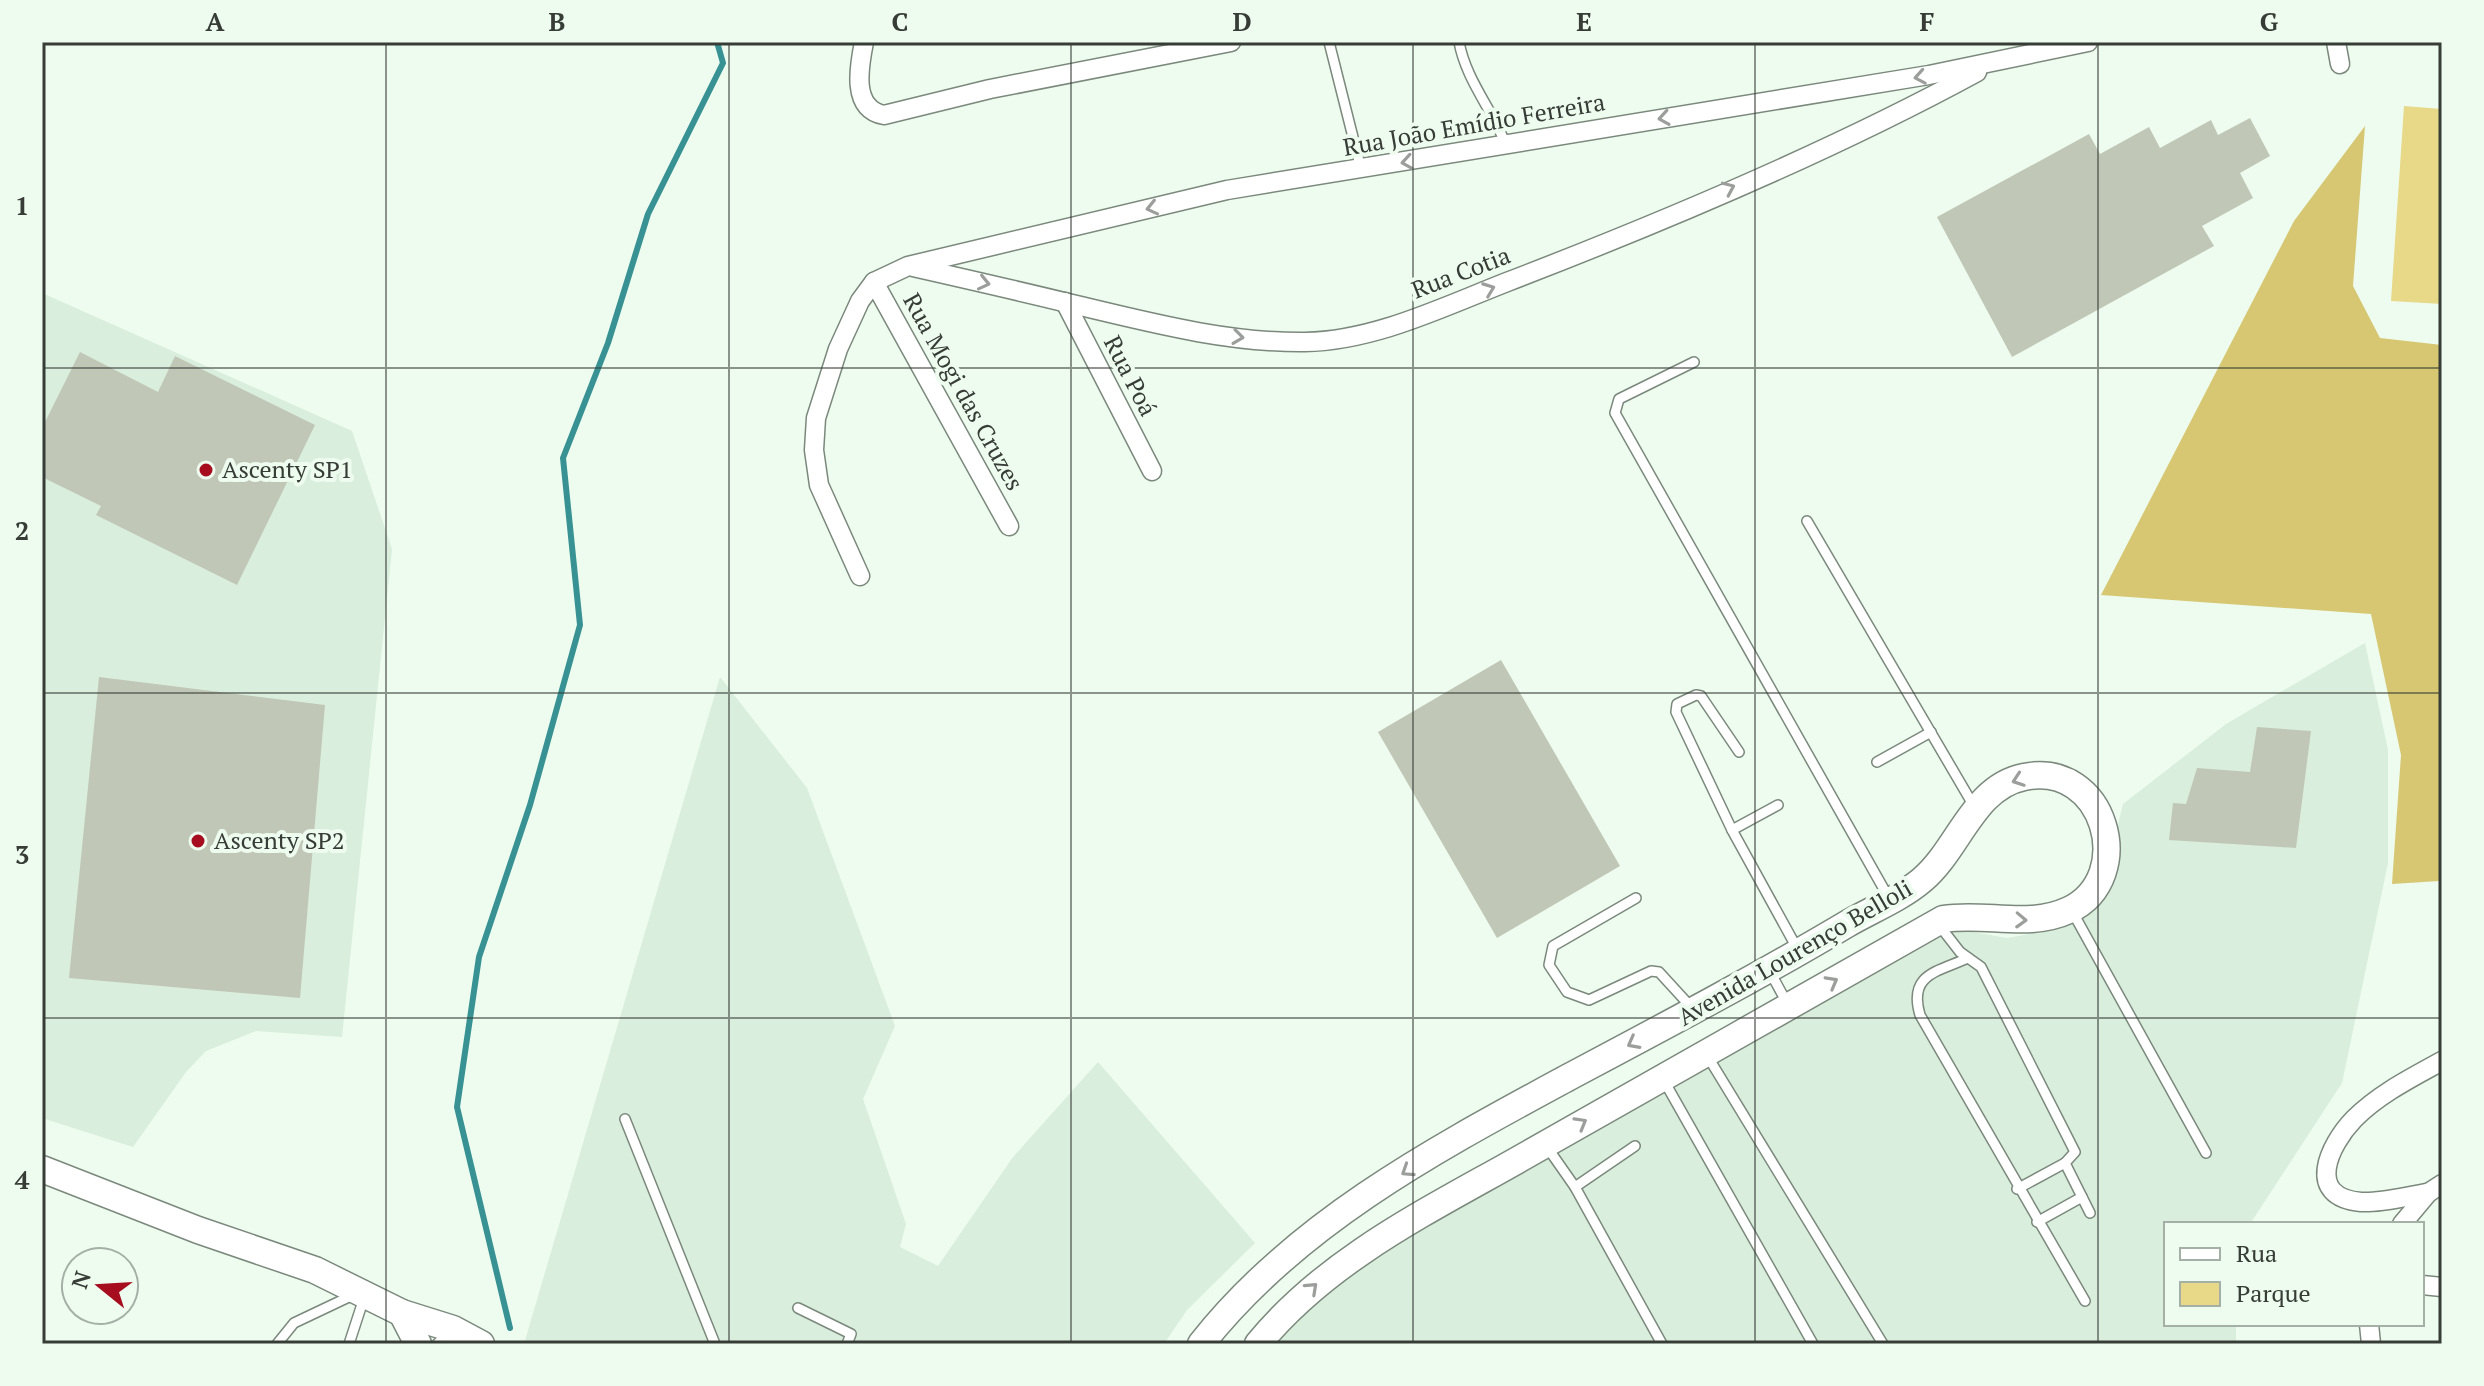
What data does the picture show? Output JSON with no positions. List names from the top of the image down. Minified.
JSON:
{"streets":{"street":["Rua João Emídio Ferreira","Rua Cotia","Rua Poá","Rua Mogi das Cruzes","Avenida Lourenço Belloli"]},"crossings":[["Rua João Emídio Ferreira","Rua Cotia"],["Rua João Emídio Ferreira","Rua Mogi das Cruzes"],["Rua Cotia","Rua Poá"]],"one_way":["Rua João Emídio Ferreira","Rua Cotia"],"places":["Ascenty SP1","Ascenty SP2"],"legend":["Rua","Parque"],"north":"left","grid":{"columns":["A","B","C","D","E","F","G"],"rows":["1","2","3","4"]}}
